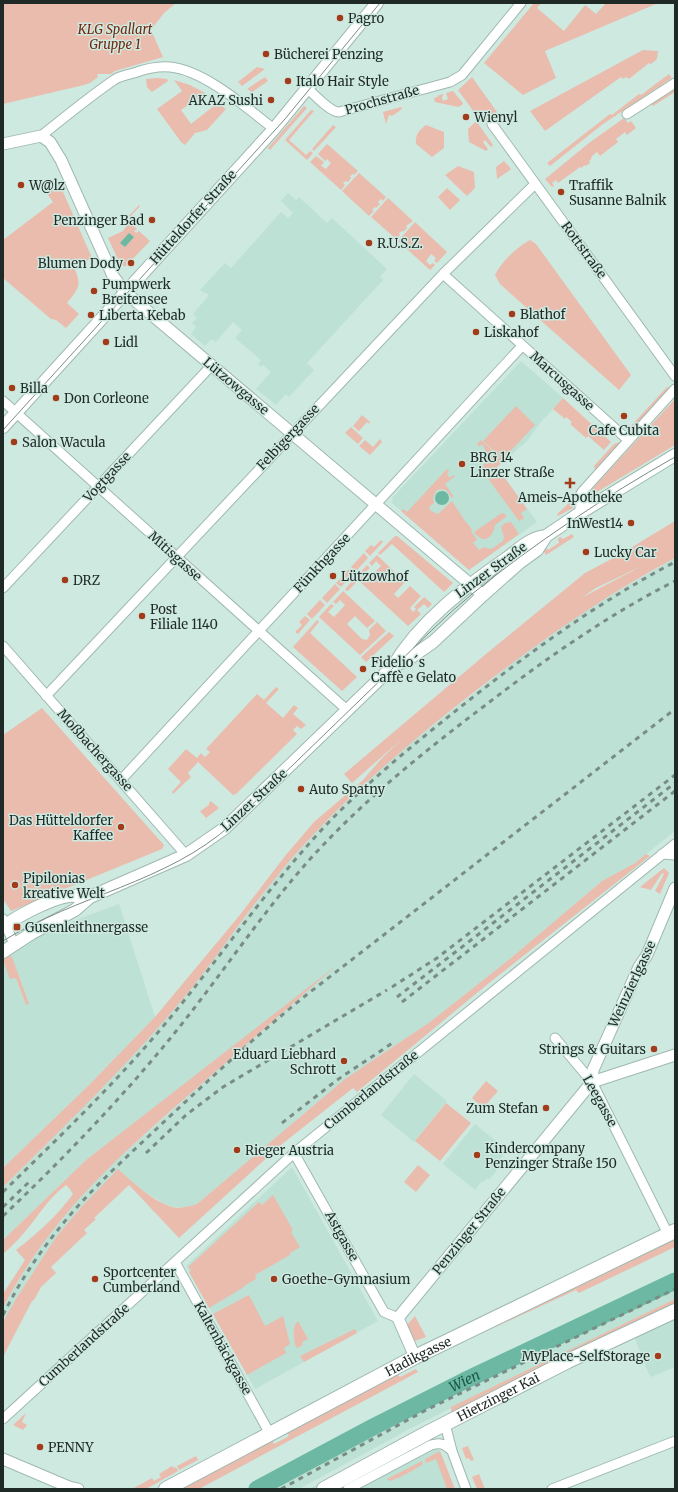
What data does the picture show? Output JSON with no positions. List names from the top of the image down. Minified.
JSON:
{"streets":{"main road":["Hütteldorfer Straße","Linzer Straße","Hadikgasse","Hietzinger Kai"],"street":["Prochstraße","Rottstraße","Marcusgasse","Lützowgasse","Felbigergasse","Vogtgasse","Mitisgasse","Fünkhgasse","Moßbachergasse","Weinzierlgasse","Cumberlandstraße","Leegasse","Penzinger Straße","Astgasse","Kaltenbäckgasse"]},"crossings":[["Prochstraße","Hütteldorfer Straße"],["Hütteldorfer Straße","Lützowgasse"],["Hütteldorfer Straße","Mitisgasse"],["Rottstraße","Felbigergasse"],["Marcusgasse","Felbigergasse"],["Marcusgasse","Fünkhgasse"],["Lützowgasse","Felbigergasse"],["Lützowgasse","Vogtgasse"],["Lützowgasse","Fünkhgasse"],["Lützowgasse","Linzer Straße"],["Felbigergasse","Mitisgasse"],["Felbigergasse","Moßbachergasse"],["Vogtgasse","Mitisgasse"],["Mitisgasse","Fünkhgasse"],["Mitisgasse","Linzer Straße"],["Fünkhgasse","Moßbachergasse"],["Linzer Straße","Moßbachergasse"],["Weinzierlgasse","Leegasse"],["Weinzierlgasse","Penzinger Straße"],["Cumberlandstraße","Astgasse"],["Cumberlandstraße","Kaltenbäckgasse"],["Leegasse","Penzinger Straße"],["Leegasse","Hadikgasse"],["Penzinger Straße","Astgasse"],["Kaltenbäckgasse","Hadikgasse"]],"water":["Wien"],"parks":["KLG Spallart Gruppe 1"],"places":{"other":["Pagro","Bücherei Penzing","Italo Hair Style","AKAZ Sushi","Wienyl","W@lz","Traffik Susanne Balnik","Penzinger Bad","R.U.S.Z.","Blumen Dody","Pumpwerk Breitensee","Blathof","Liberta Kebab","Liskahof","Lidl","Billa","Don Corleone","Cafe Cubita","Salon Wacula","BRG 14 Linzer Straße","InWest14","Lucky Car","Lützowhof","DRZ","Post Filiale 1140","Fidelio´s Caffè e Gelato","Auto Spatny","Das Hütteldorfer Kaffee","Pipilonias kreative Welt","Strings & Guitars","Eduard Liebhard Schrott","Zum Stefan","Rieger Austria","Kindercompany Penzinger Straße 150","Sportcenter Cumberland","Goethe-Gymnasium","MyPlace-SelfStorage","PENNY"],"health":["Ameis-Apotheke"],"transit":["Gusenleithnergasse"]}}
